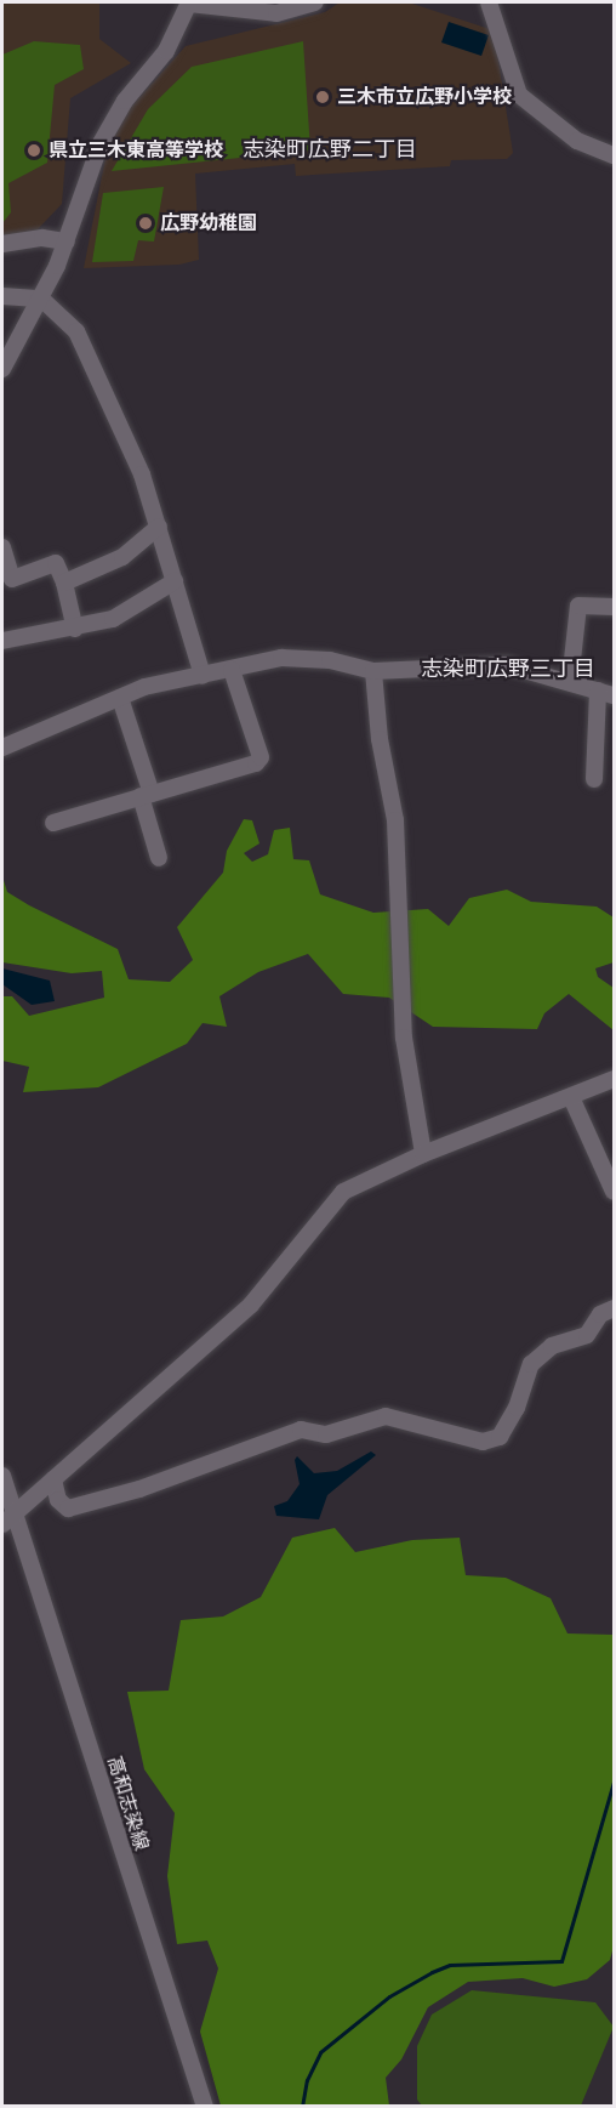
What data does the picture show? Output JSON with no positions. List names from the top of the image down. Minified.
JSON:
{"streets":{"street":["高和志染線"]},"districts":["志染町広野二丁目","志染町広野三丁目"],"places":["三木市立広野小学校","県立三木東高等学校","広野幼稚園"]}
